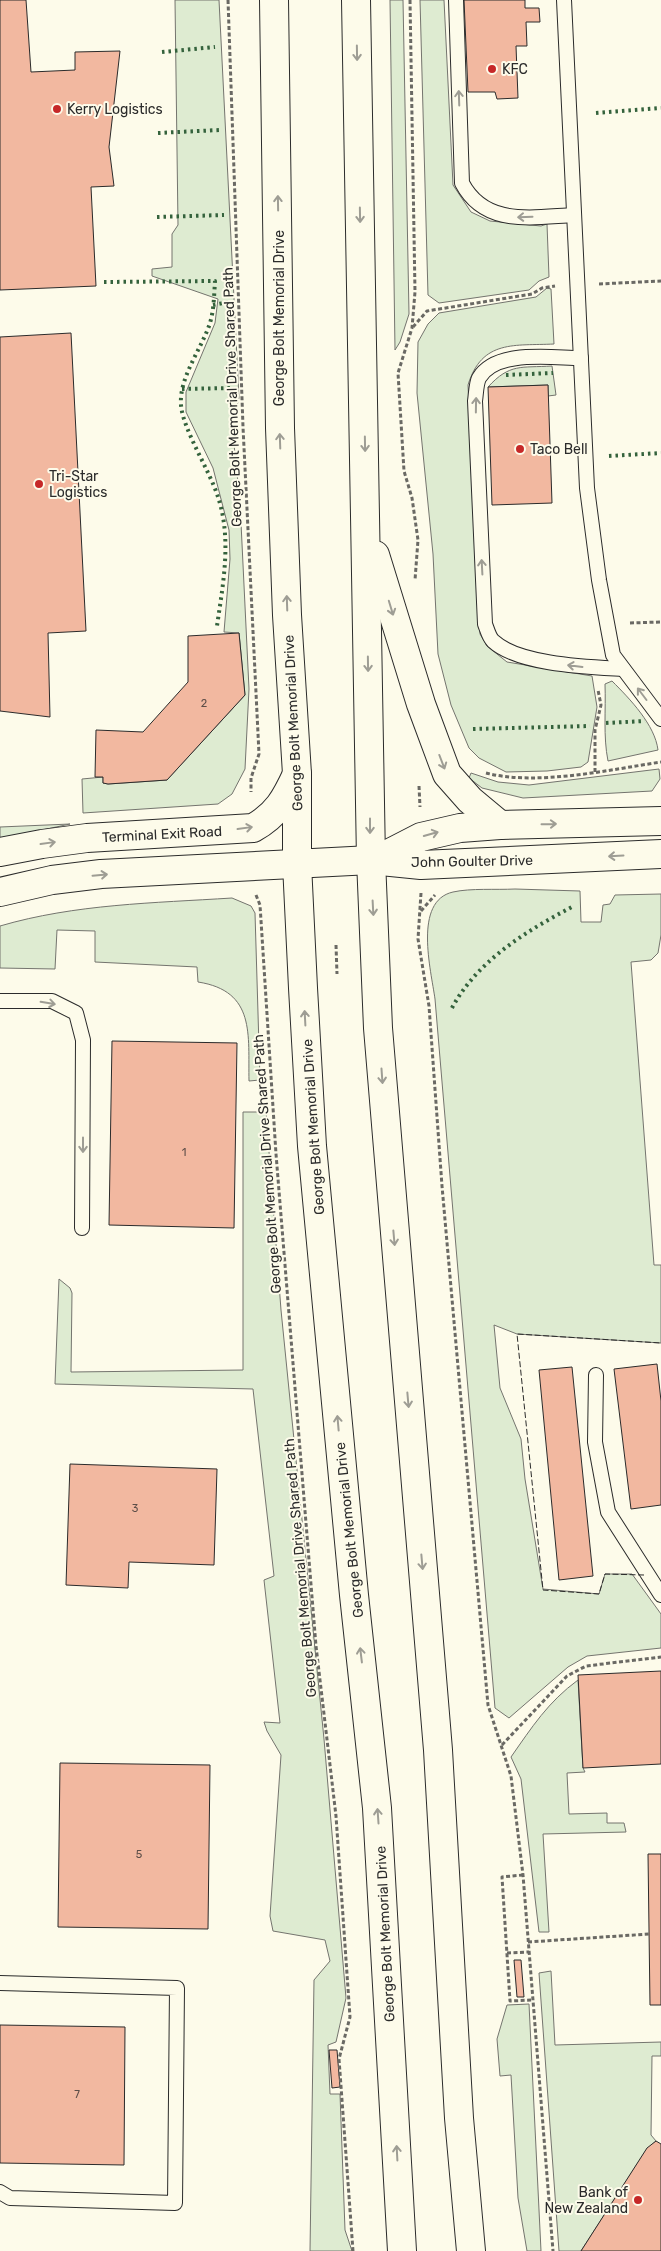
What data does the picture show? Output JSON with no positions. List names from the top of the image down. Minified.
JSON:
{"streets":{"main road":["George Bolt Memorial Drive","Terminal Exit Road","John Goulter Drive"],"path":["George Bolt Memorial Drive Shared Path"]},"crossings":[["George Bolt Memorial Drive","Terminal Exit Road"]],"places":["KFC","Kerry Logistics","Taco Bell","Tri-Star Logistics","Bank of New Zealand"],"house_numbers":["2","1","3","5","7"]}
